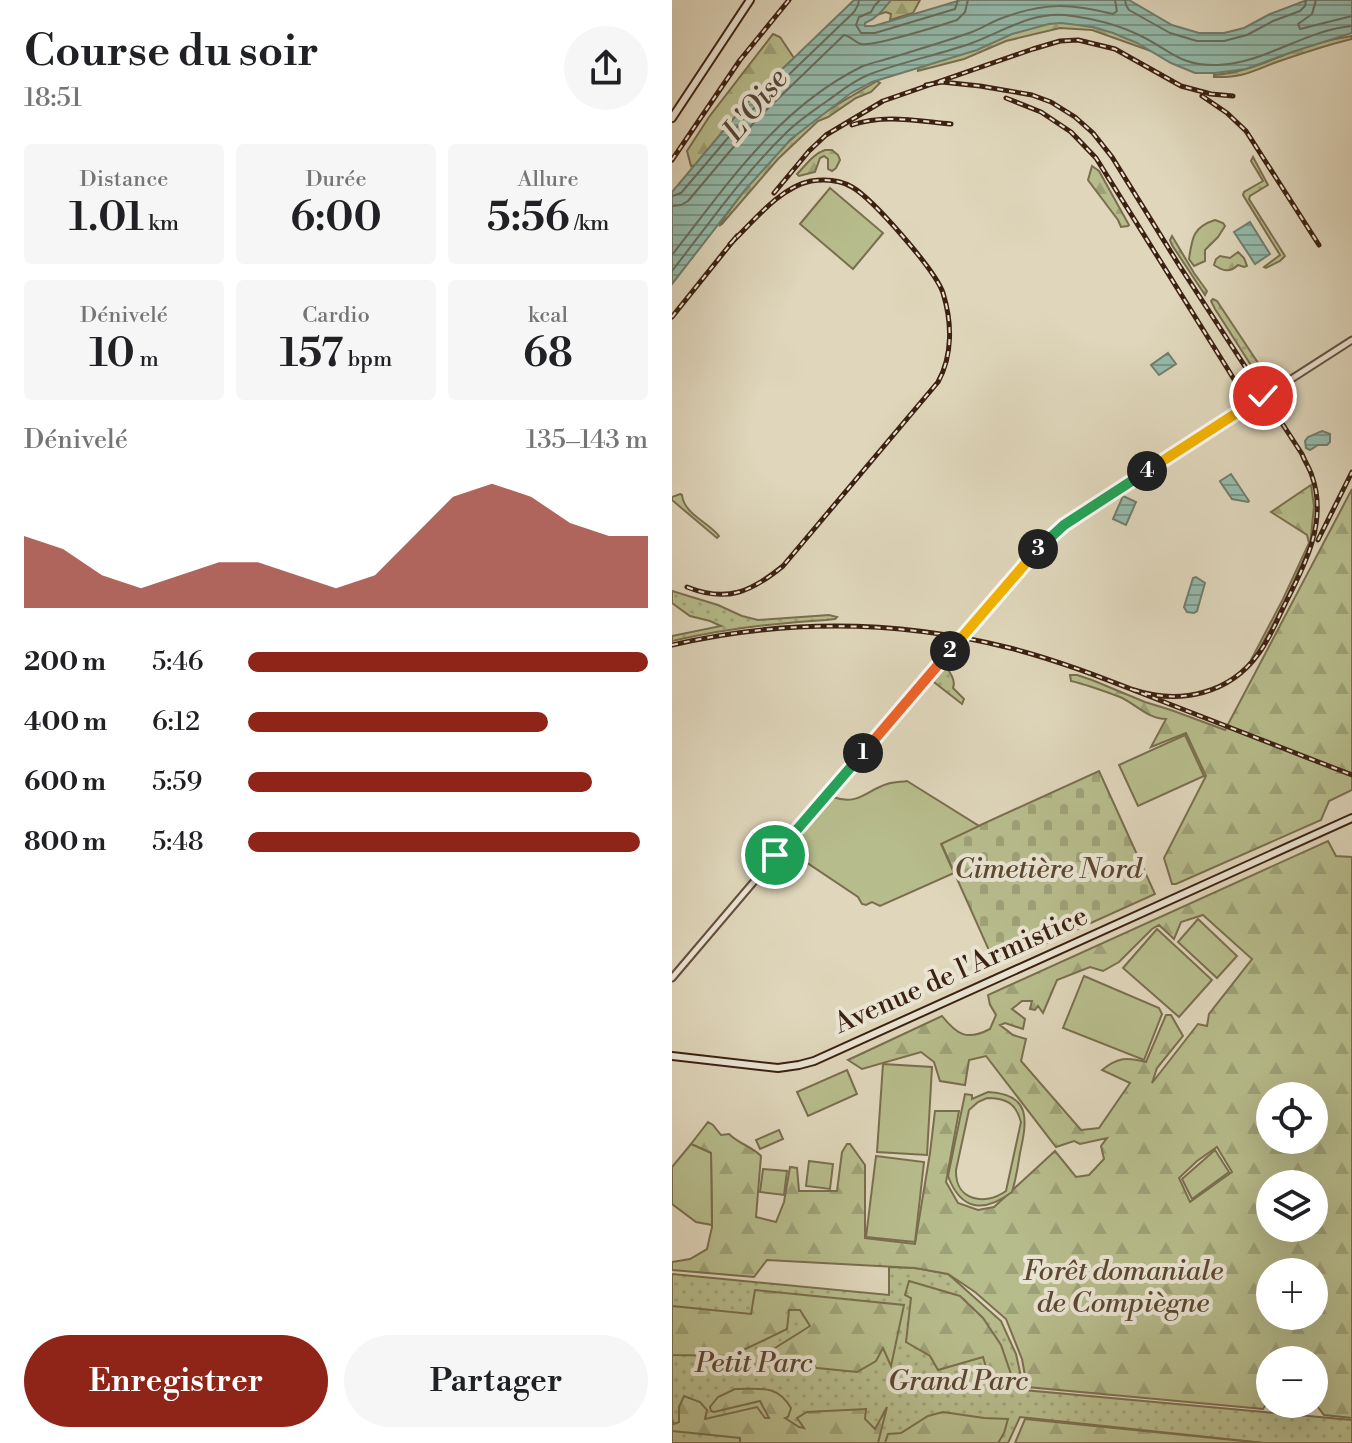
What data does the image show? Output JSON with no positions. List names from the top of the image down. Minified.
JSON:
{"streets":{"main road":["Avenue de l'Armistice"]},"water":["L'Oise"],"parks":["Cimetière Nord","Forêt domaniale de Compiègne","Petit Parc","Grand Parc"],"page":{"heading":["Course du soir","18:51"],"stats":[["Distance","1.01 km"],["Durée","6:00"],["Allure","5:56 /km"],["Dénivelé","10 m"],["Cardio","157 bpm"],["kcal","68"]],"chart":["Dénivelé","135–143 m"],"pins":["4","3","2","1"],"list":[{"name":"200 m","note":"5:46"},{"name":"400 m","note":"6:12"},{"name":"600 m","note":"5:59"},{"name":"800 m","note":"5:48"}],"map_buttons":["+","−"],"buttons":["Enregistrer","Partager"]}}
